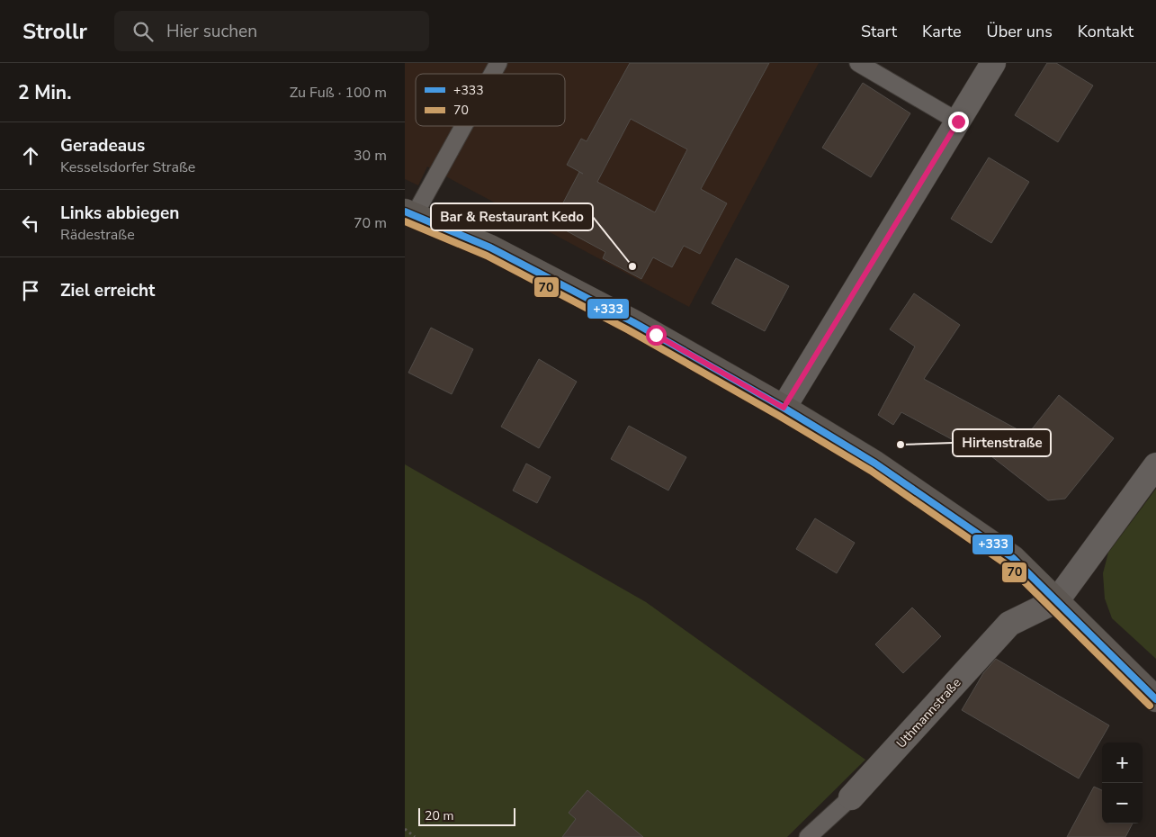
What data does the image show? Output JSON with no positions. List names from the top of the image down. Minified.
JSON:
{"streets":{"street":["Uthmannstraße"]},"places":["Bar & Restaurant Kedo","Hirtenstraße"],"lines":["transit line +333","transit line 70"],"legend":["+333","70"],"scale_bar":"20 m","page":{"header":"Strollr","search":"Hier suchen","nav":["Start","Karte","Über uns","Kontakt"],"heading":["2 Min.","Zu Fuß · 100 m"],"list":[["Geradeaus","Kesselsdorfer Straße","30 m"],["Links abbiegen","Rädestraße","70 m"],"Ziel erreicht"],"map_buttons":["+","−"],"scale":"20 m"}}
